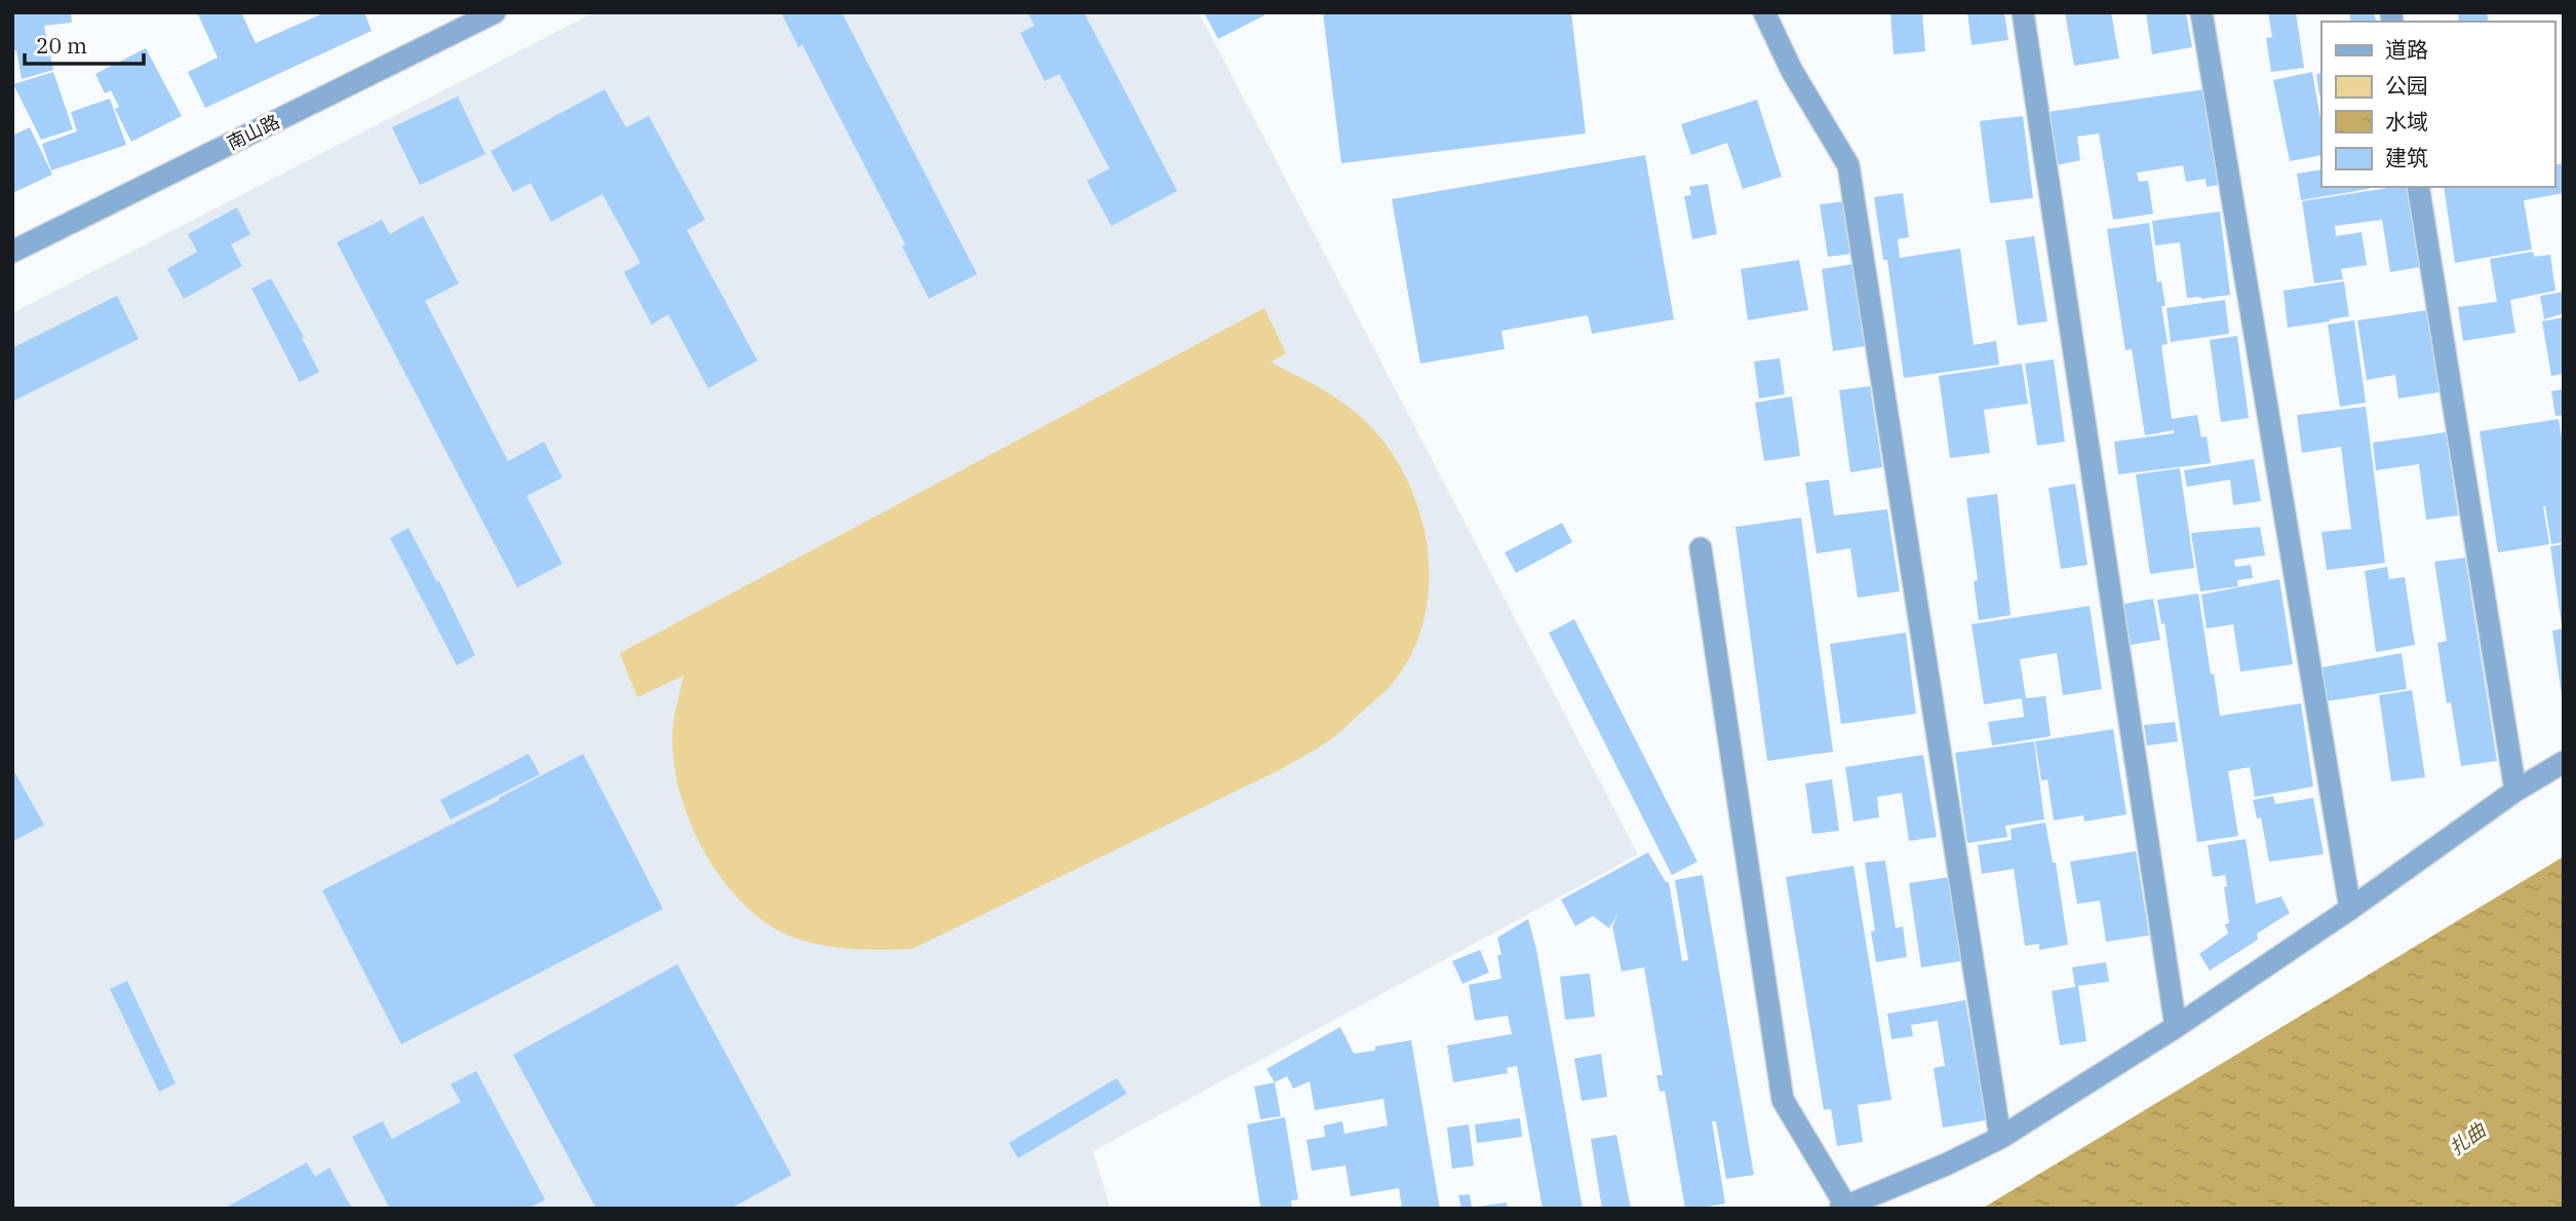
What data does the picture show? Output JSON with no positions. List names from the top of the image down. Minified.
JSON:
{"streets":{"street":["南山路"]},"water":["扎曲"],"legend":["道路","公园","水域","建筑"],"scale_bar":"20 m"}
